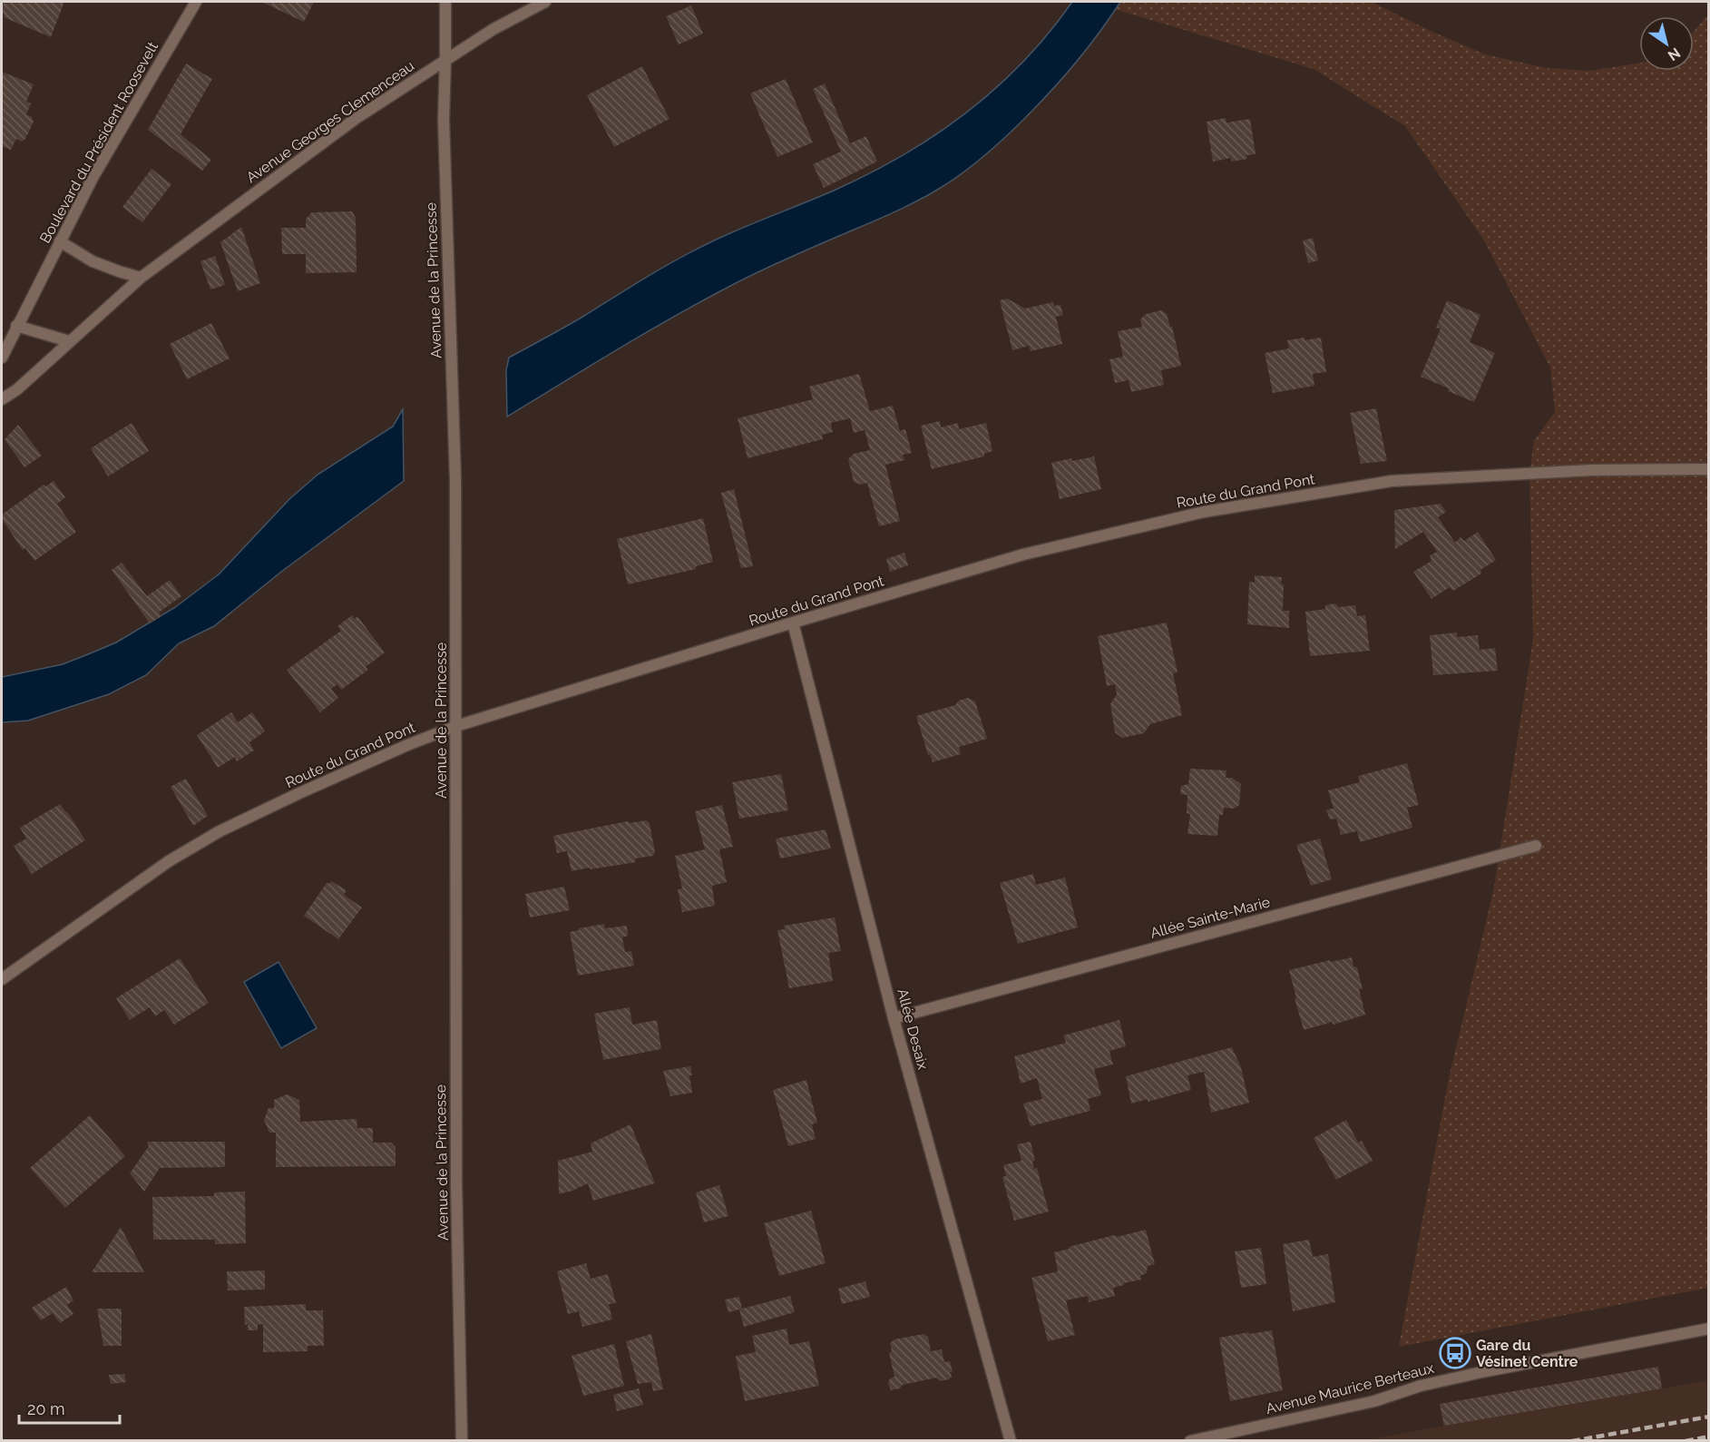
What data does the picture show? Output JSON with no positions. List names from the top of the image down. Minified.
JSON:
{"streets":{"street":["Avenue Georges Clemenceau","Boulevard du Président Roosevelt","Avenue de la Princesse","Route du Grand Pont","Allée Sainte-Marie","Allée Desaix","Avenue Maurice Berteaux"]},"crossings":[["Avenue Georges Clemenceau","Avenue de la Princesse"],["Avenue de la Princesse","Route du Grand Pont"],["Route du Grand Pont","Allée Desaix"],["Allée Sainte-Marie","Allée Desaix"]],"places":{"bus stop":["Gare du Vésinet Centre"]},"scale_bar":"20 m","north":"bottom right"}
